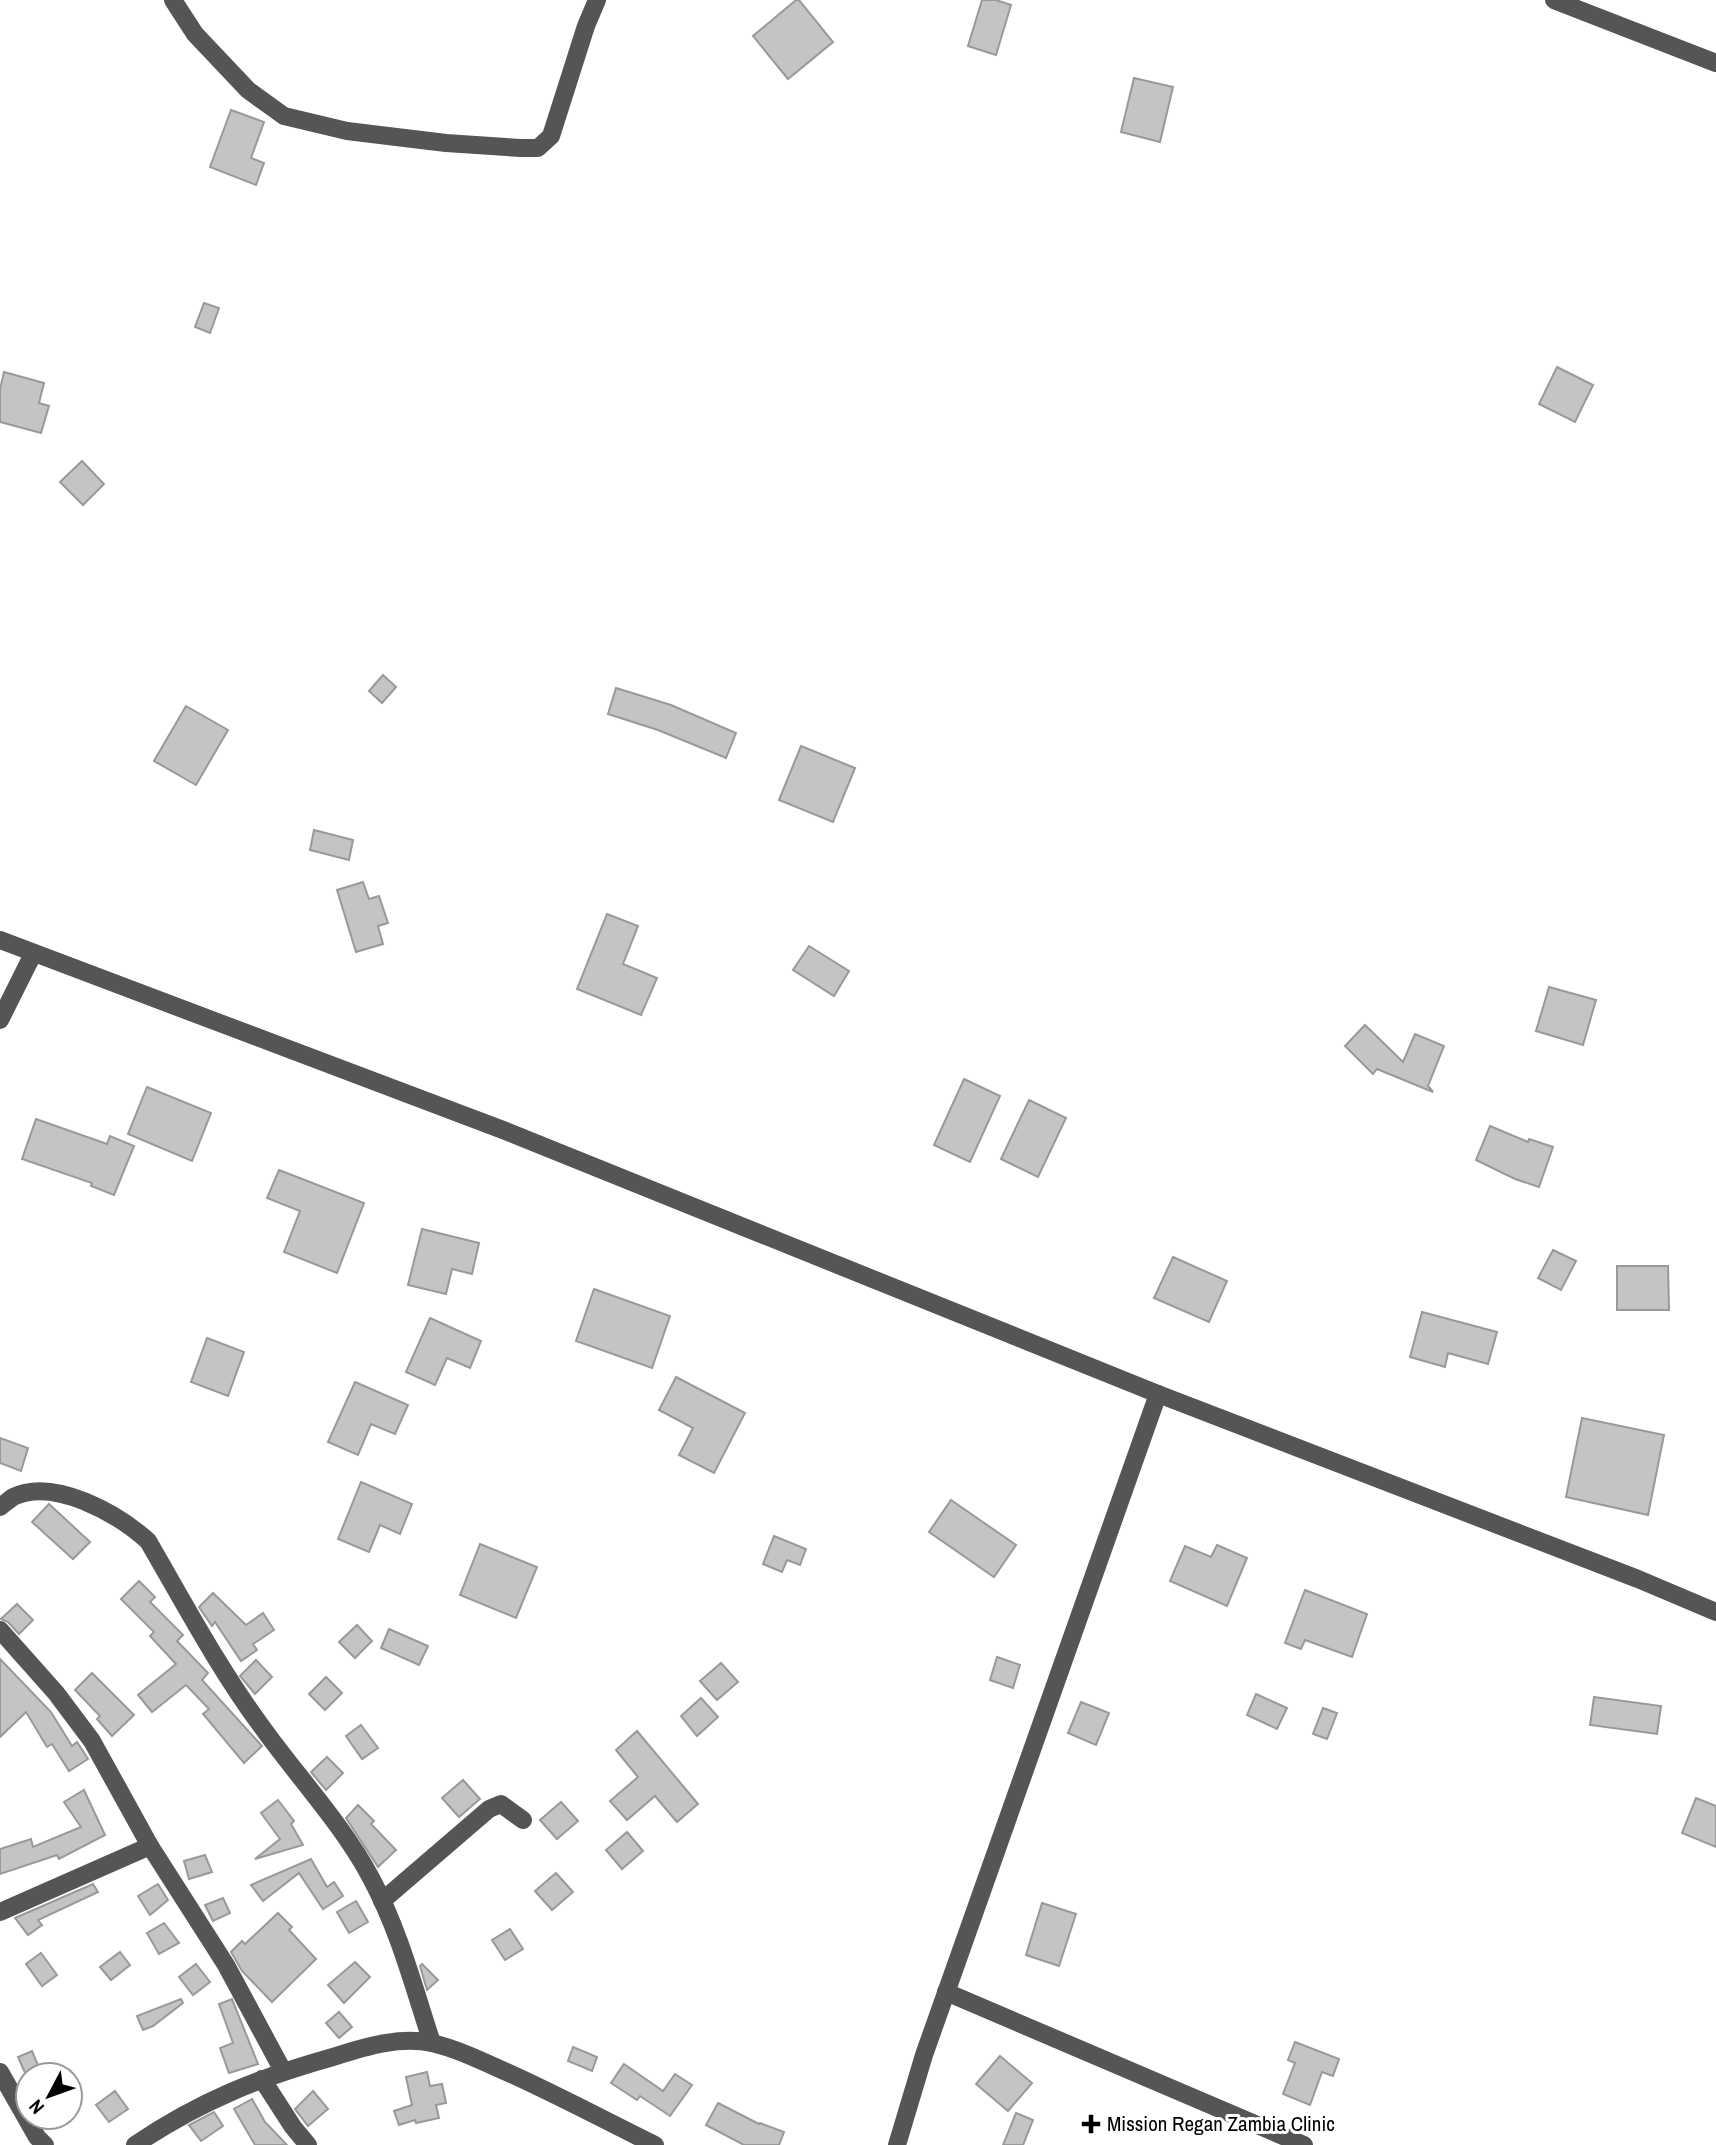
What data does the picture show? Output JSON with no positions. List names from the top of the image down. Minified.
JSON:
{"places":{"health":["Mission Regan Zambia Clinic"]},"north":"bottom left"}
